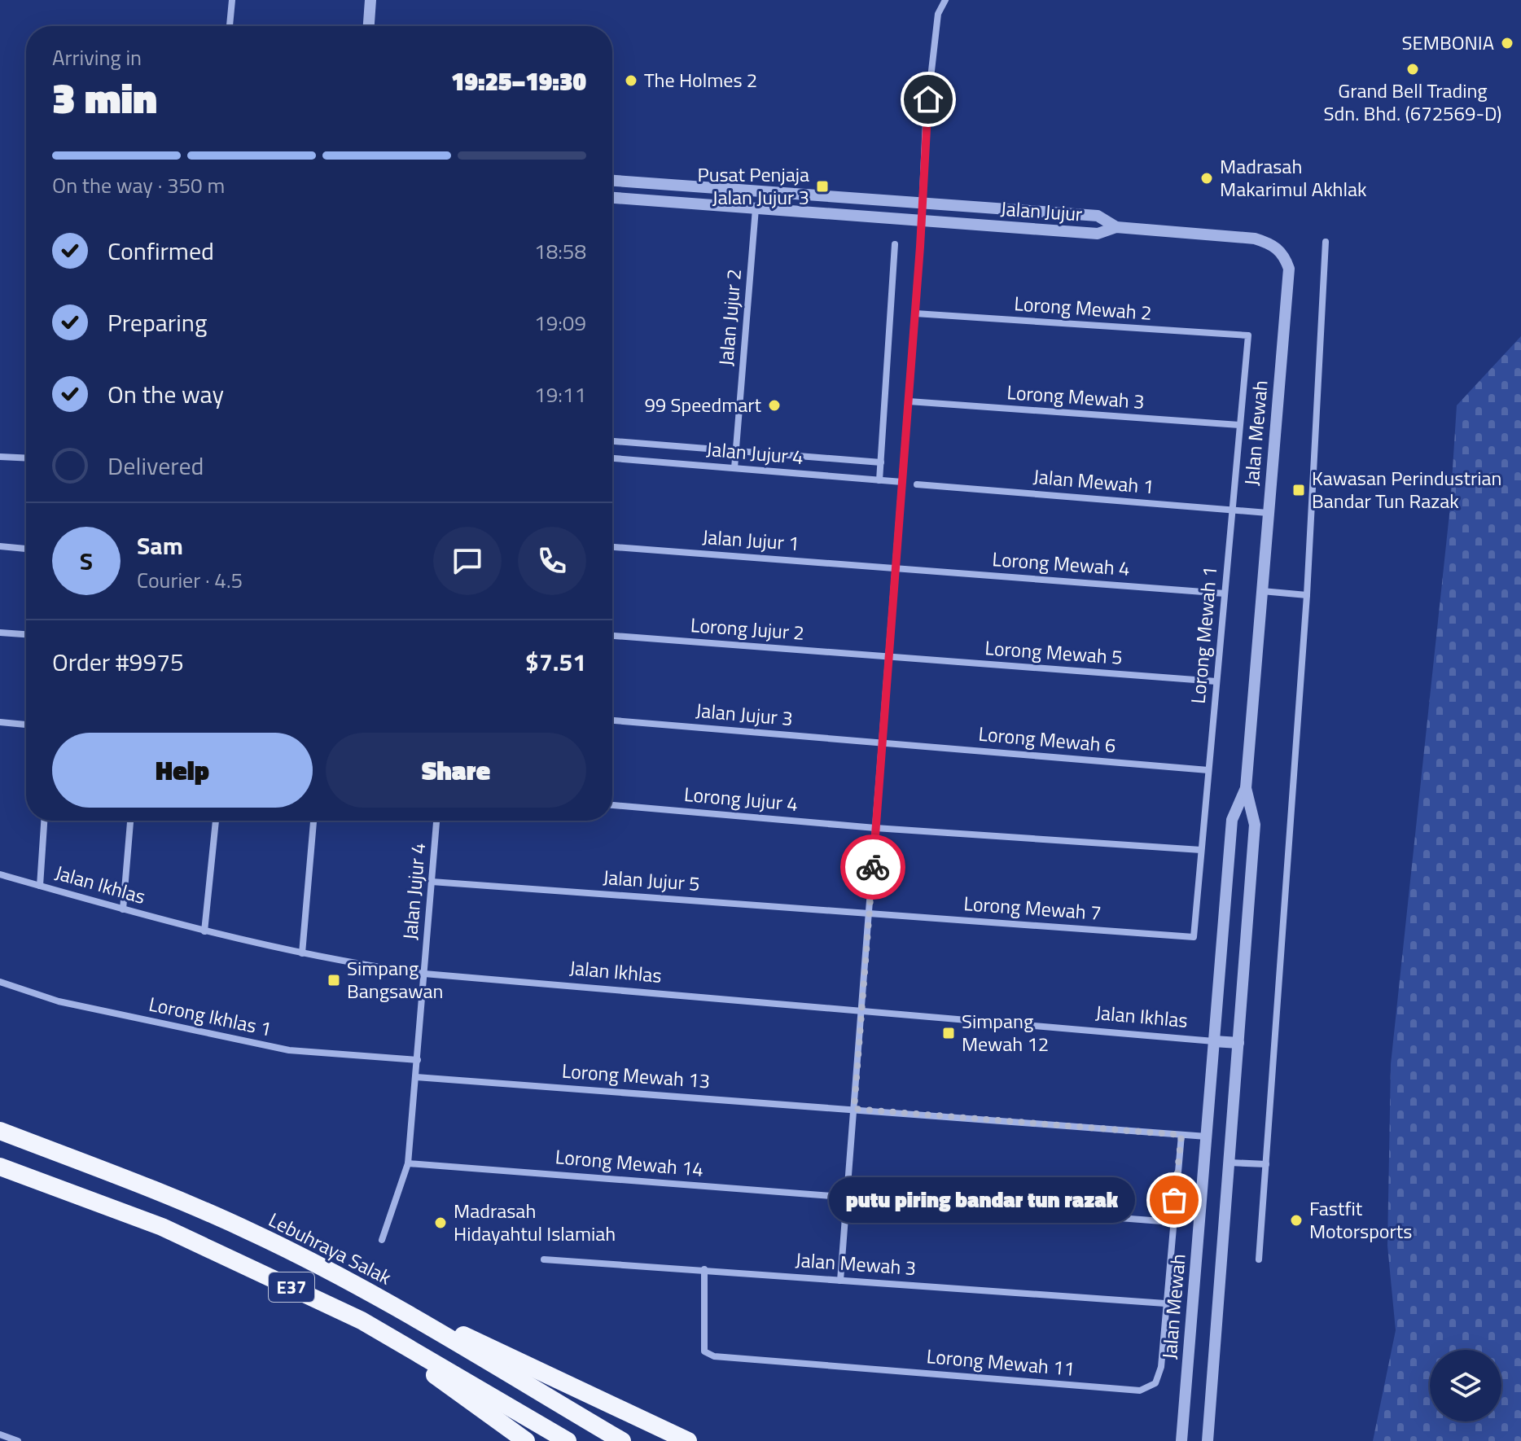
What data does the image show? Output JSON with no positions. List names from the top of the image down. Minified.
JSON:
{"streets":{"highway":["Lebuhraya Salak","E37"],"street":["Jalan Jujur","Lorong Mewah 2","Jalan Jujur 2","Lorong Mewah 3","Jalan Mewah","Jalan Jujur 4","Jalan Mewah 1","Jalan Jujur 1","Lorong Mewah 4","Lorong Jujur 2","Lorong Mewah 1","Lorong Mewah 5","Jalan Jujur 3","Lorong Mewah 6","Lorong Jujur 4","Jalan Jujur 5","Jalan Ikhlas","Lorong Mewah 7","Lorong Ikhlas 1","Lorong Mewah 13","Lorong Mewah 14","Jalan Mewah 3","Lorong Mewah 11"]},"crossings":[["Jalan Jujur","Jalan Jujur 2"],["Jalan Jujur","Jalan Mewah"],["Lorong Mewah 2","Lorong Mewah 1"],["Jalan Jujur 2","Jalan Jujur 4"],["Lorong Mewah 3","Lorong Mewah 1"],["Jalan Mewah","Jalan Mewah 1"],["Jalan Mewah","Jalan Ikhlas"],["Jalan Mewah","Lorong Mewah 13"],["Jalan Jujur 4","Jalan Jujur 5"],["Jalan Jujur 4","Jalan Ikhlas"],["Jalan Mewah 1","Lorong Mewah 1"],["Jalan Jujur 1","Lorong Mewah 4"],["Lorong Mewah 4","Lorong Mewah 1"],["Lorong Jujur 2","Lorong Mewah 5"],["Lorong Mewah 1","Lorong Mewah 5"],["Lorong Mewah 1","Lorong Mewah 6"],["Lorong Mewah 1","Lorong Mewah 7"],["Jalan Jujur 3","Lorong Mewah 6"],["Jalan Jujur 5","Lorong Mewah 7"],["Jalan Mewah 3","Lorong Mewah 11"]],"places":{"other":["SEMBONIA","Grand Bell Trading Sdn. Bhd. (672569-D)","The Holmes 2","Madrasah Makarimul Akhlak","99 Speedmart","putu piring bandar tun razak","Fastfit Motorsports","Madrasah Hidayahtul Islamiah"],"transit":["Pusat Penjaja Jalan Jujur 3","Kawasan Perindustrian Bandar Tun Razak","Simpang Bangsawan","Simpang Mewah 12"]},"page":{"heading":["3 min","Arriving in","19:25–19:30"],"panel":["Sam","Courier · 4.5","Order #9975","$7.51"],"bar":"On the way · 350 m","list":[["Confirmed","18:58"],["Preparing","19:09"],["On the way","19:11"],"Delivered"],"round":"S","buttons":["Help","Share"],"bubble":"putu piring bandar tun razak"}}
